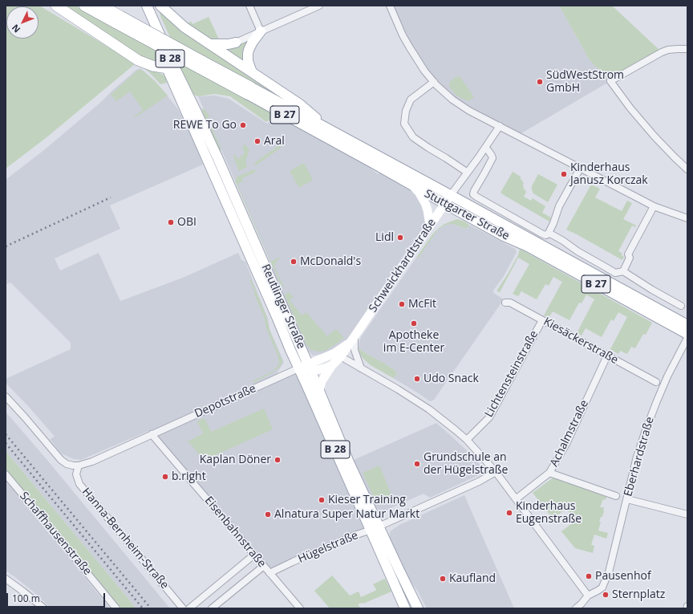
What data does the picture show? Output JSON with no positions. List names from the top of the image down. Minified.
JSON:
{"streets":{"highway":["B 27"],"main road":["B 28","Stuttgarter Straße","Schweickhardtstraße","Reutlinger Straße"],"street":["Kiesäckerstraße","Lichtensteinstraße","Depotstraße","Achalmstraße","Eberhardstraße","Eisenbahnstraße","Schaffhausenstraße","Hanna-Bernheim-Straße","Hügelstraße"]},"crossings":[["B 27","Stuttgarter Straße"],["Stuttgarter Straße","Schweickhardtstraße"],["Schweickhardtstraße","Reutlinger Straße"],["Schweickhardtstraße","Depotstraße"],["Reutlinger Straße","Depotstraße"],["Reutlinger Straße","Hügelstraße"],["Kiesäckerstraße","Lichtensteinstraße"],["Kiesäckerstraße","Achalmstraße"],["Depotstraße","Eisenbahnstraße"],["Eisenbahnstraße","Hügelstraße"]],"places":["SüdWestStrom GmbH","REWE To Go","Aral","Kinderhaus Janusz Korczak","OBI","Lidl","McDonald's","McFit","Apotheke im E-Center","Udo Snack","Kaplan Döner","Grundschule an der Hügelstraße","b.right","Kieser Training","Kinderhaus Eugenstraße","Alnatura Super Natur Markt","Pausenhof","Kaufland","Sternplatz"],"scale_bar":"100 m","north":"bottom left"}
